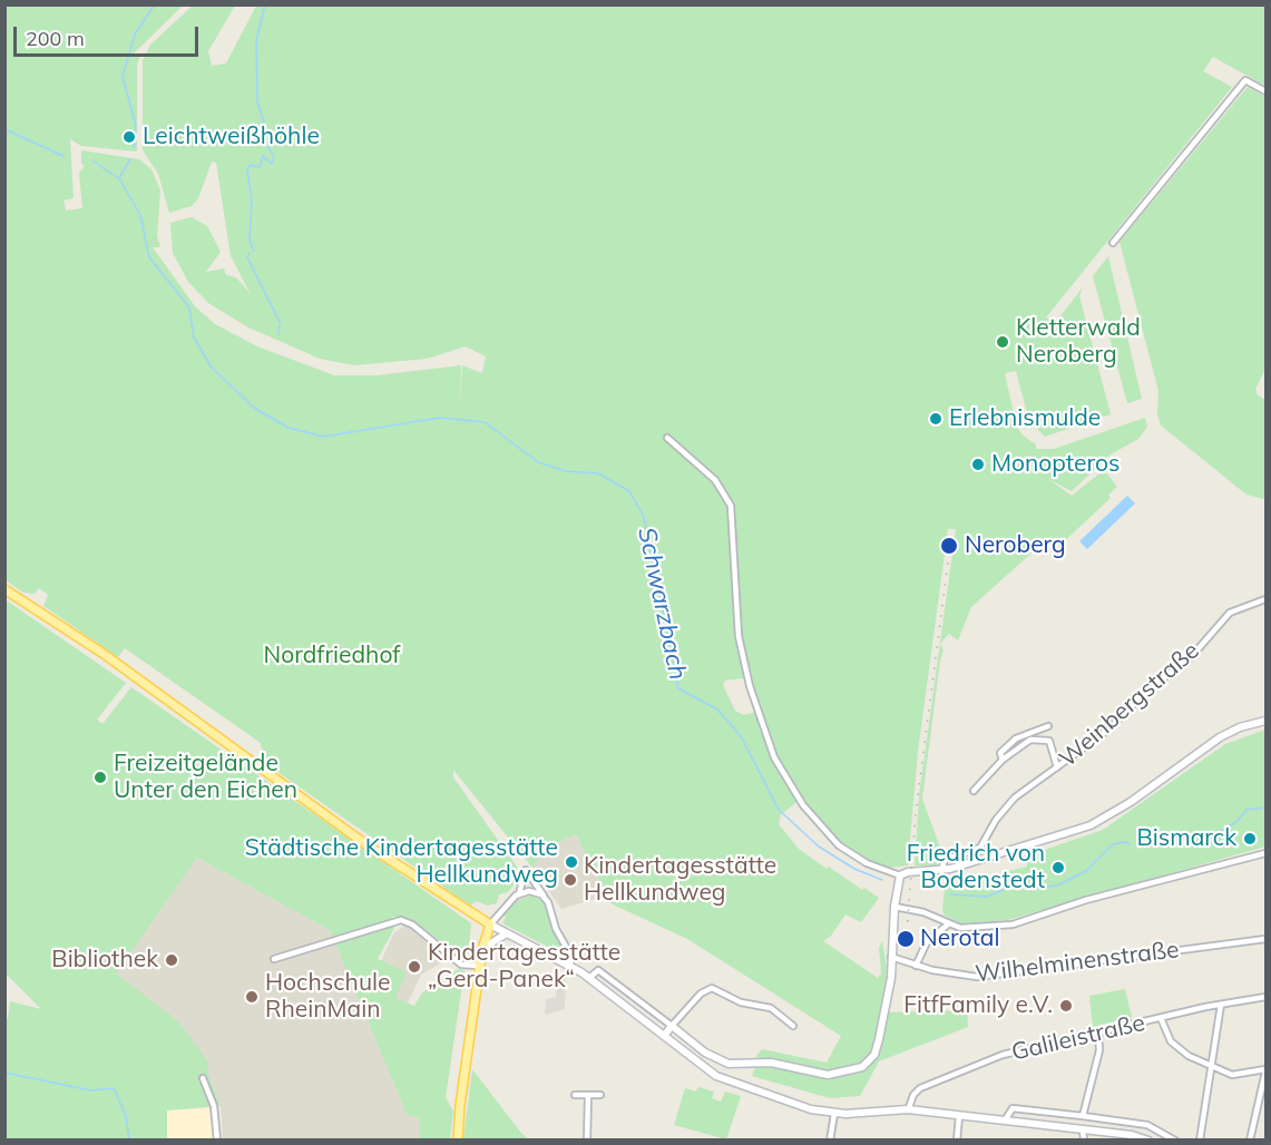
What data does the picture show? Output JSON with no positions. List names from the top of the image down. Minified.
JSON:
{"streets":{"street":["Weinbergstraße","Wilhelminenstraße","Galileistraße"]},"water":["Schwarzbach"],"parks":["Nordfriedhof"],"places":["Leichtweißhöhle","Kletterwald Neroberg","Erlebnismulde","Monopteros","Neroberg","Freizeitgelände Unter den Eichen","Bismarck","Städtische Kindertagesstätte Hellkundweg","Friedrich von Bodenstedt","Kindertagesstätte Hellkundweg","Nerotal","Bibliothek","Kindertagesstätte „Gerd-Panek“","Hochschule RheinMain","FitfFamily e.V."],"scale_bar":"200 m"}
